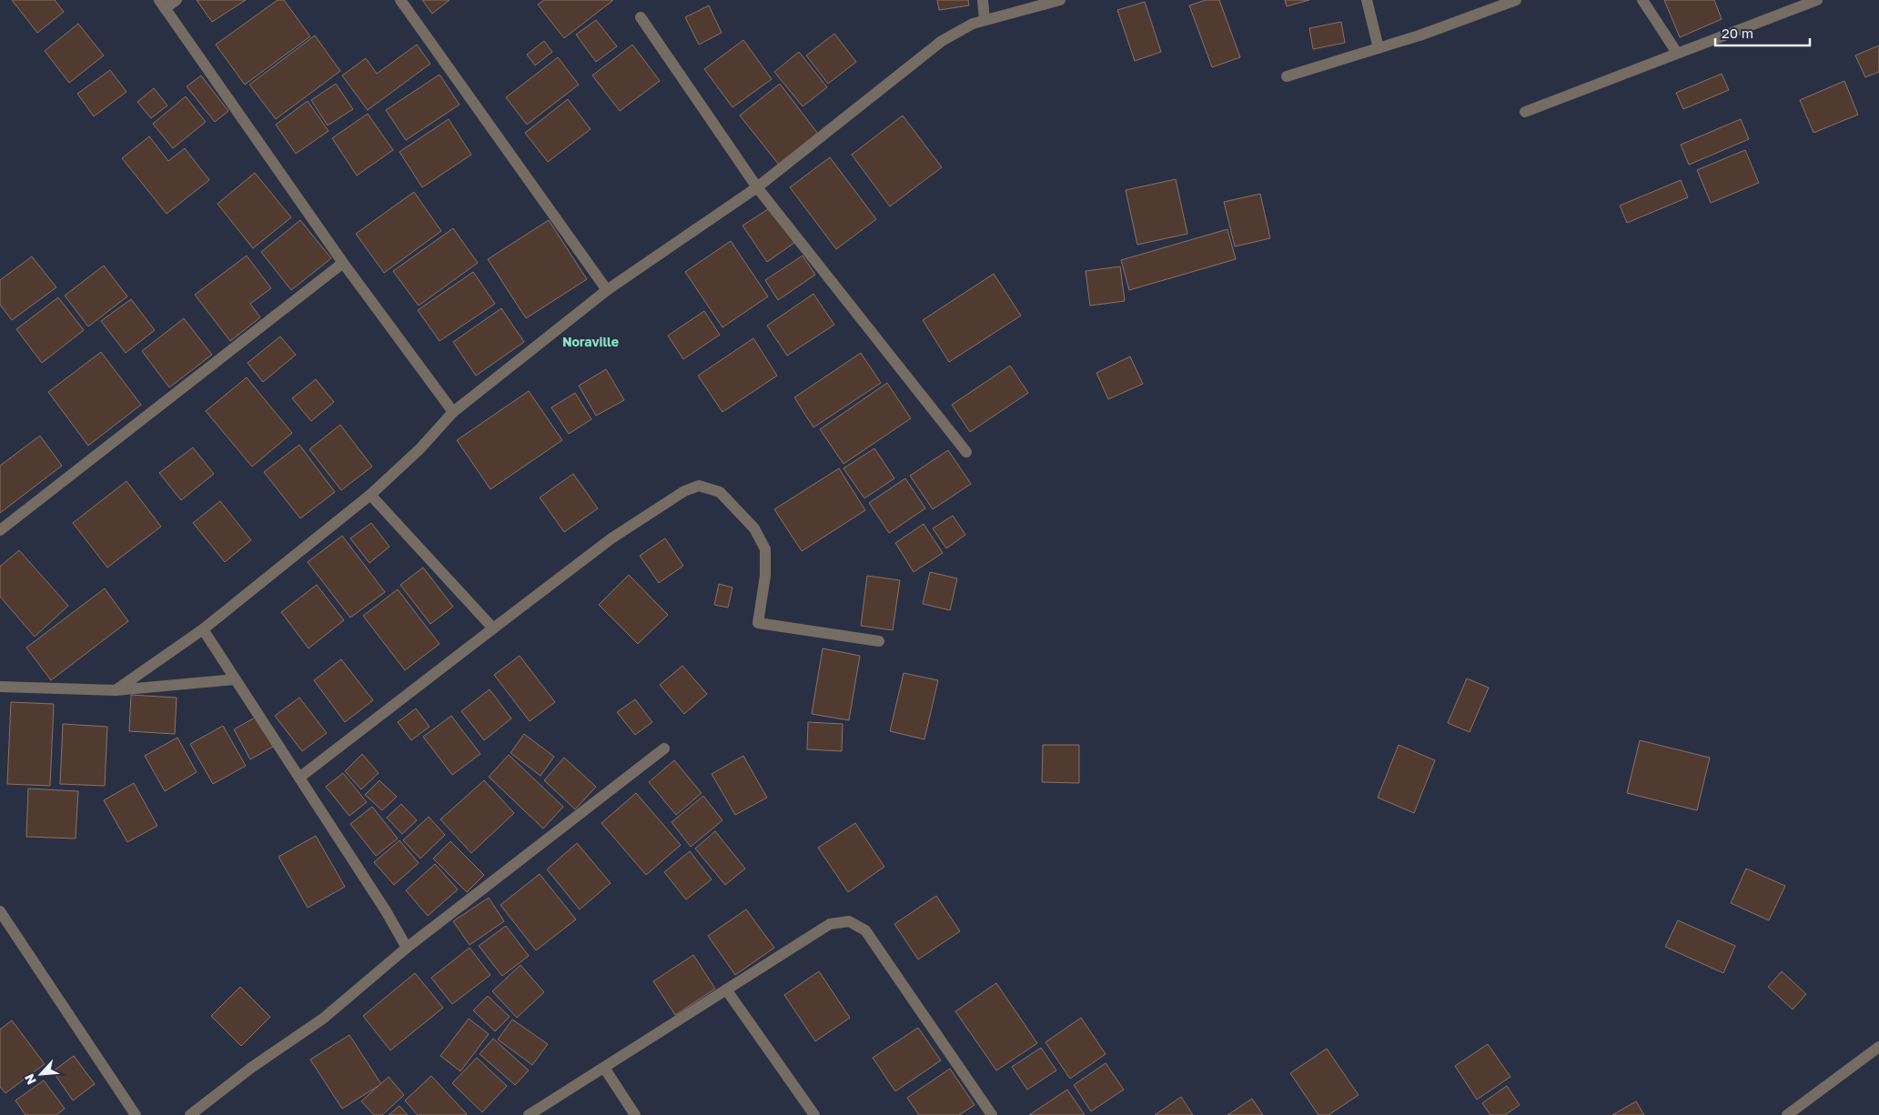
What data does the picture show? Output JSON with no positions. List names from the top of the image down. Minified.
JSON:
{"districts":["Noraville"],"scale_bar":"20 m","north":"bottom left"}
